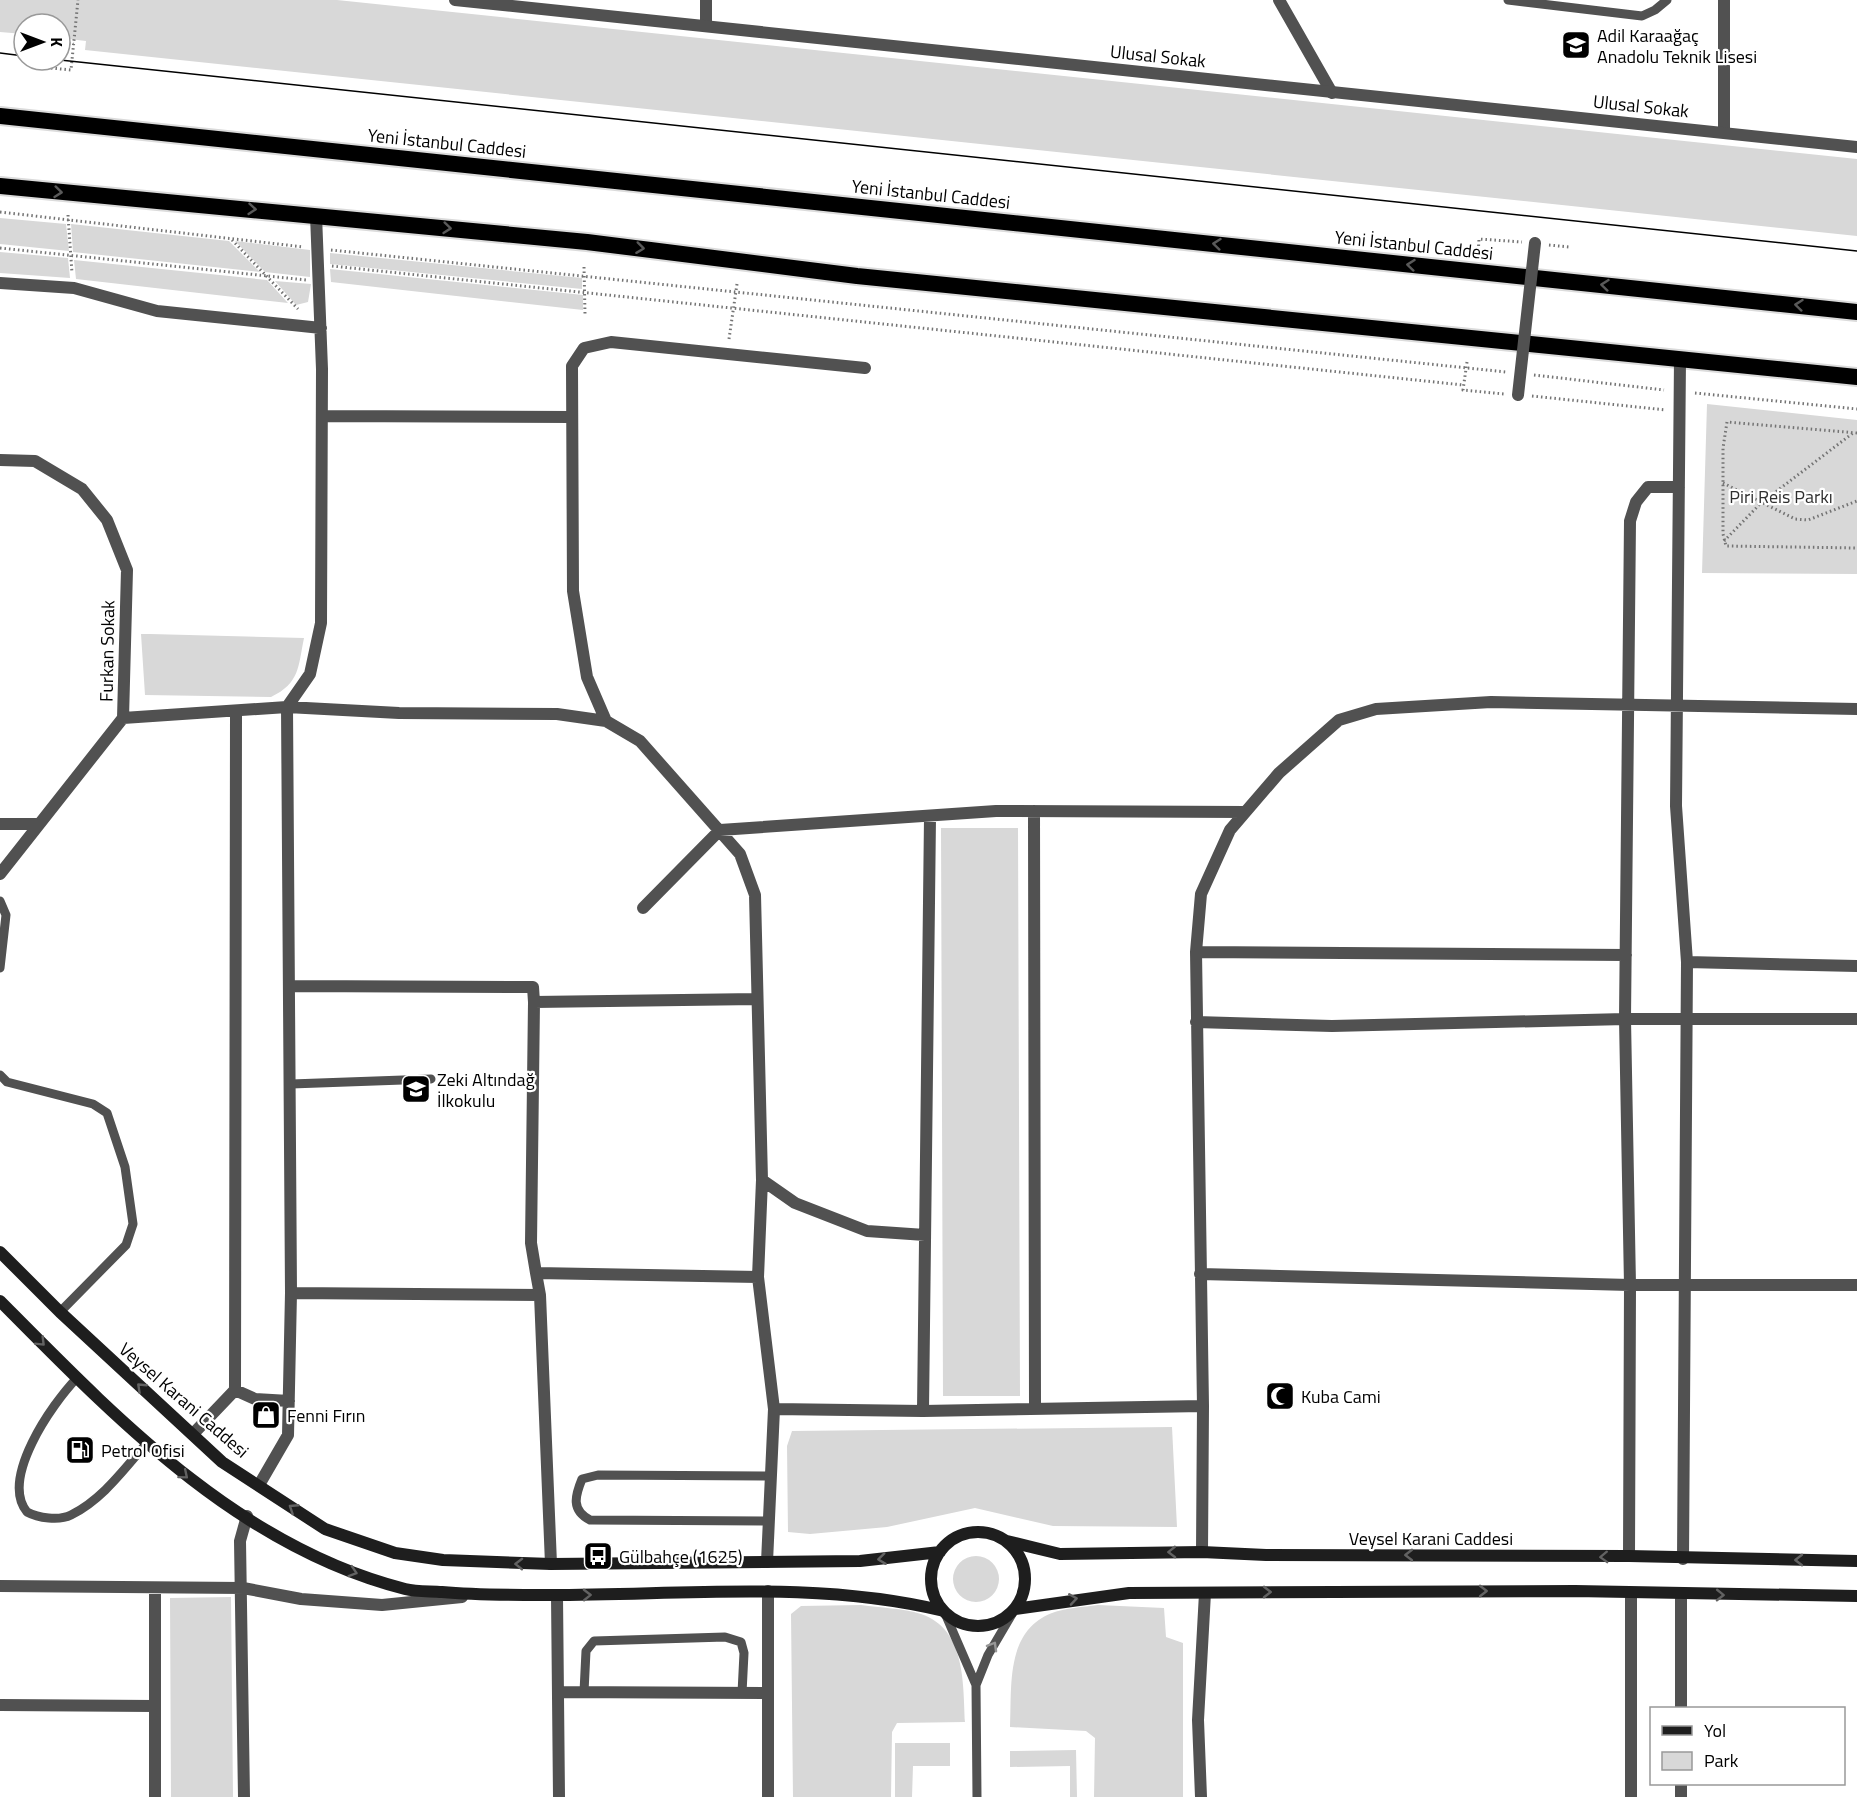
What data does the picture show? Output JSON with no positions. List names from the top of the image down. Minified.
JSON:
{"streets":{"highway":["Yeni İstanbul Caddesi"],"main road":["Veysel Karani Caddesi"],"street":["Ulusal Sokak","Furkan Sokak"]},"parks":["Piri Reis Parkı"],"places":{"school or university":["Adil Karaağaç Anadolu Teknik Lisesi","Zeki Altındağ İlkokulu"],"mosque":["Kuba Cami"],"shop":["Fenni Fırın"],"fuel station":["Petrol Ofisi"],"bus stop":["Gülbahçe (1625)"]},"legend":["Yol","Park"],"north":"right"}
